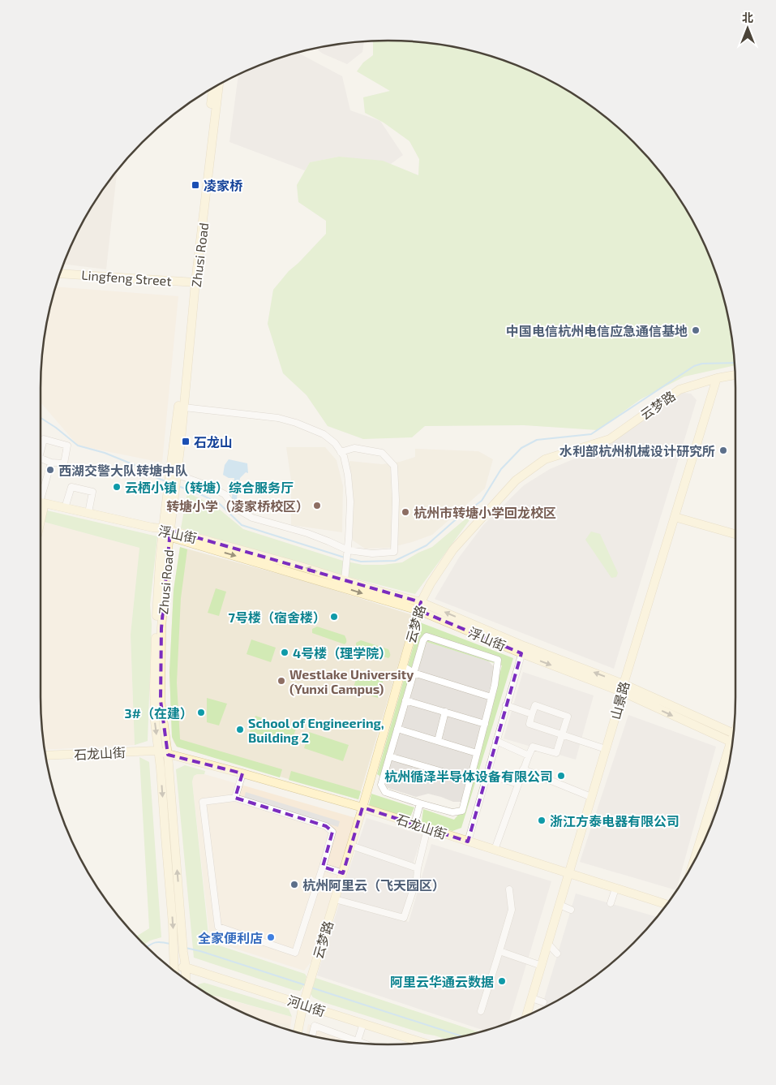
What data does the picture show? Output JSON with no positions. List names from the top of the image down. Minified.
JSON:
{"streets":{"street":["Zhusi Road","Lingfeng Street","云梦路","浮山街","山景路","石龙山街","河山街"]},"crossings":[["Zhusi Road","Lingfeng Street"],["Zhusi Road","浮山街"],["Zhusi Road","石龙山街"],["Zhusi Road","河山街"],["云梦路","浮山街"],["云梦路","山景路"],["云梦路","石龙山街"],["云梦路","河山街"],["浮山街","山景路"],["山景路","石龙山街"]],"places":{"transit":["凌家桥","石龙山"],"other":["中国电信杭州电信应急通信基地","水利部杭州机械设计研究所","西湖交警大队转塘中队","云栖小镇（转塘）综合服务厅","转塘小学（凌家桥校区）","杭州市转塘小学回龙校区","7号楼（宿舍楼）","4号楼（理学院）","Westlake University (Yunxi Campus)","3#（在建）","School of Engineering, Building 2","杭州循泽半导体设备有限公司","浙江方泰电器有限公司","杭州阿里云（飞天园区）","全家便利店","阿里云华通云数据"]},"north":"top"}
